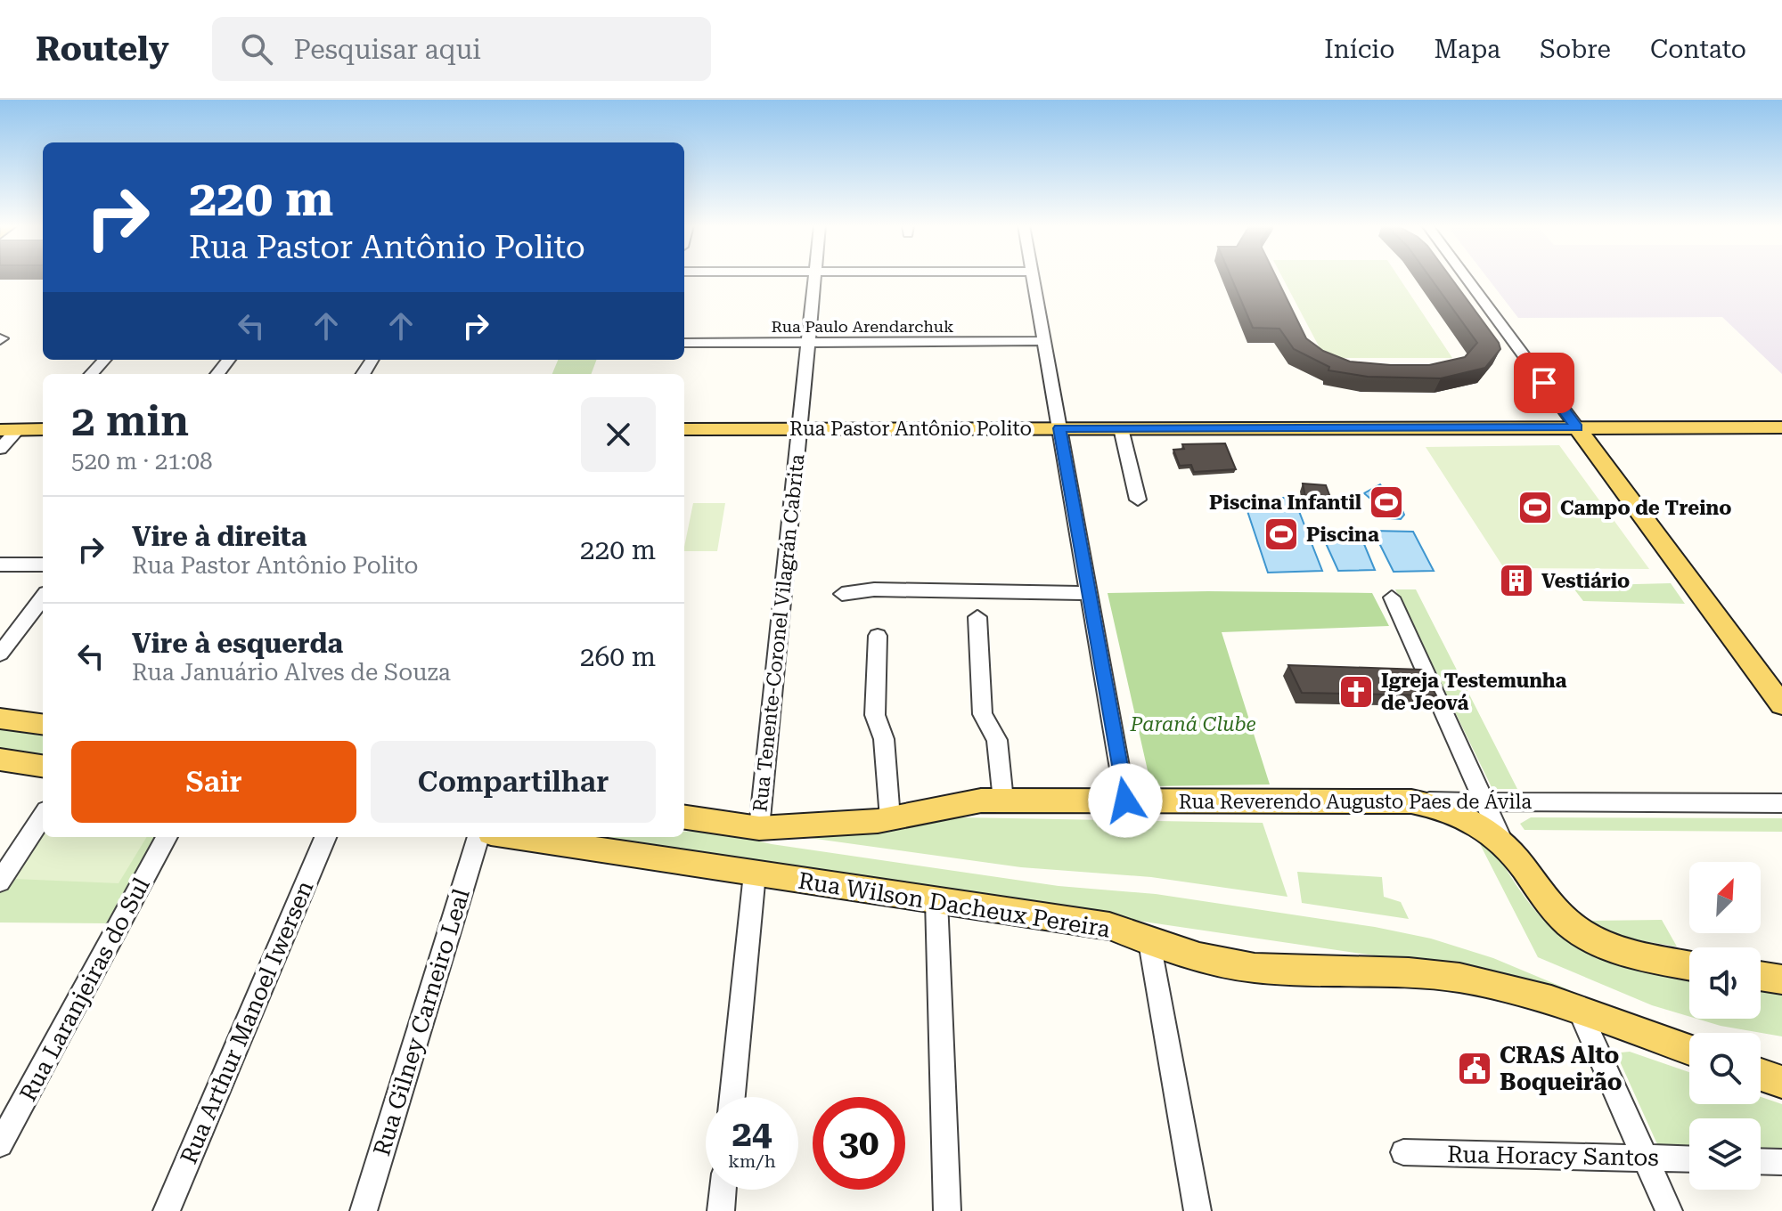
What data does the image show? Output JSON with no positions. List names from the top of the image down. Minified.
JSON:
{"streets":{"main road":["Rua Pastor Antônio Polito","Rua Reverendo Augusto Paes de Ávila","Rua Wilson Dacheux Pereira"],"street":["Rua Paulo Arendarchuk","Rua Tenente-Coronel Vilagrán Cabrita","Rua Laranjeiras do Sul","Rua Arthur Manoel Iwersen","Rua Gilney Carneiro Leal","Rua Horacy Santos"]},"crossings":[["Rua Paulo Arendarchuk","Rua Tenente-Coronel Vilagrán Cabrita"],["Rua Pastor Antônio Polito","Rua Tenente-Coronel Vilagrán Cabrita"],["Rua Tenente-Coronel Vilagrán Cabrita","Rua Reverendo Augusto Paes de Ávila"]],"parks":["Paraná Clube"],"places":{"sports":["Piscina Infantil","Campo de Treino","Piscina"],"building":["Vestiário"],"church":["Igreja Testemunha de Jeová"],"public building":["CRAS Alto Boqueirão"]},"north":"top right","page":{"header":"Routely","search":"Pesquisar aqui","nav":["Início","Mapa","Sobre","Contato"],"turn":["220 m","Rua Pastor Antônio Polito"],"heading":["2 min","520 m · 21:08"],"list":[{"name":"Vire à direita","note":"Rua Pastor Antônio Polito","value":"220 m"},{"name":"Vire à esquerda","note":"Rua Januário Alves de Souza","value":"260 m"}],"buttons":["Sair","Compartilhar"],"speed":"24 km/h","limit":"30"}}
